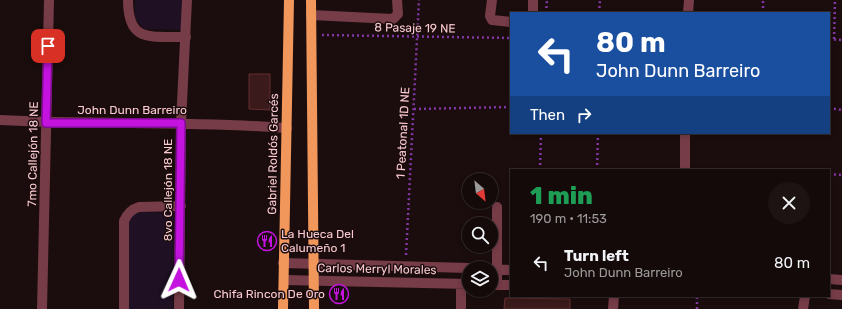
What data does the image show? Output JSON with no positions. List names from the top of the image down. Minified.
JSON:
{"streets":{"main road":["Gabriel Roldós Garcés"],"street":["John Dunn Barreiro","7mo Callejón 18 NE","8vo Callejón 18 NE","Carlos Merryl Morales"],"path":["8 Pasaje 19 NE","1 Peatonal 1D NE"]},"crossings":[["8 Pasaje 19 NE","1 Peatonal 1D NE"],["John Dunn Barreiro","7mo Callejón 18 NE"],["John Dunn Barreiro","Gabriel Roldós Garcés"],["John Dunn Barreiro","8vo Callejón 18 NE"],["1 Peatonal 1D NE","Carlos Merryl Morales"],["Gabriel Roldós Garcés","Carlos Merryl Morales"]],"places":{"restaurant":["La Hueca Del Calumeño 1","Chifa Rincon De Oro"]},"north":"bottom right","page":{"turn":["80 m","John Dunn Barreiro"],"then":"Then","heading":["1 min","190 m · 11:53"],"list":[{"name":"Turn left","note":"John Dunn Barreiro","value":"80 m"}]}}
